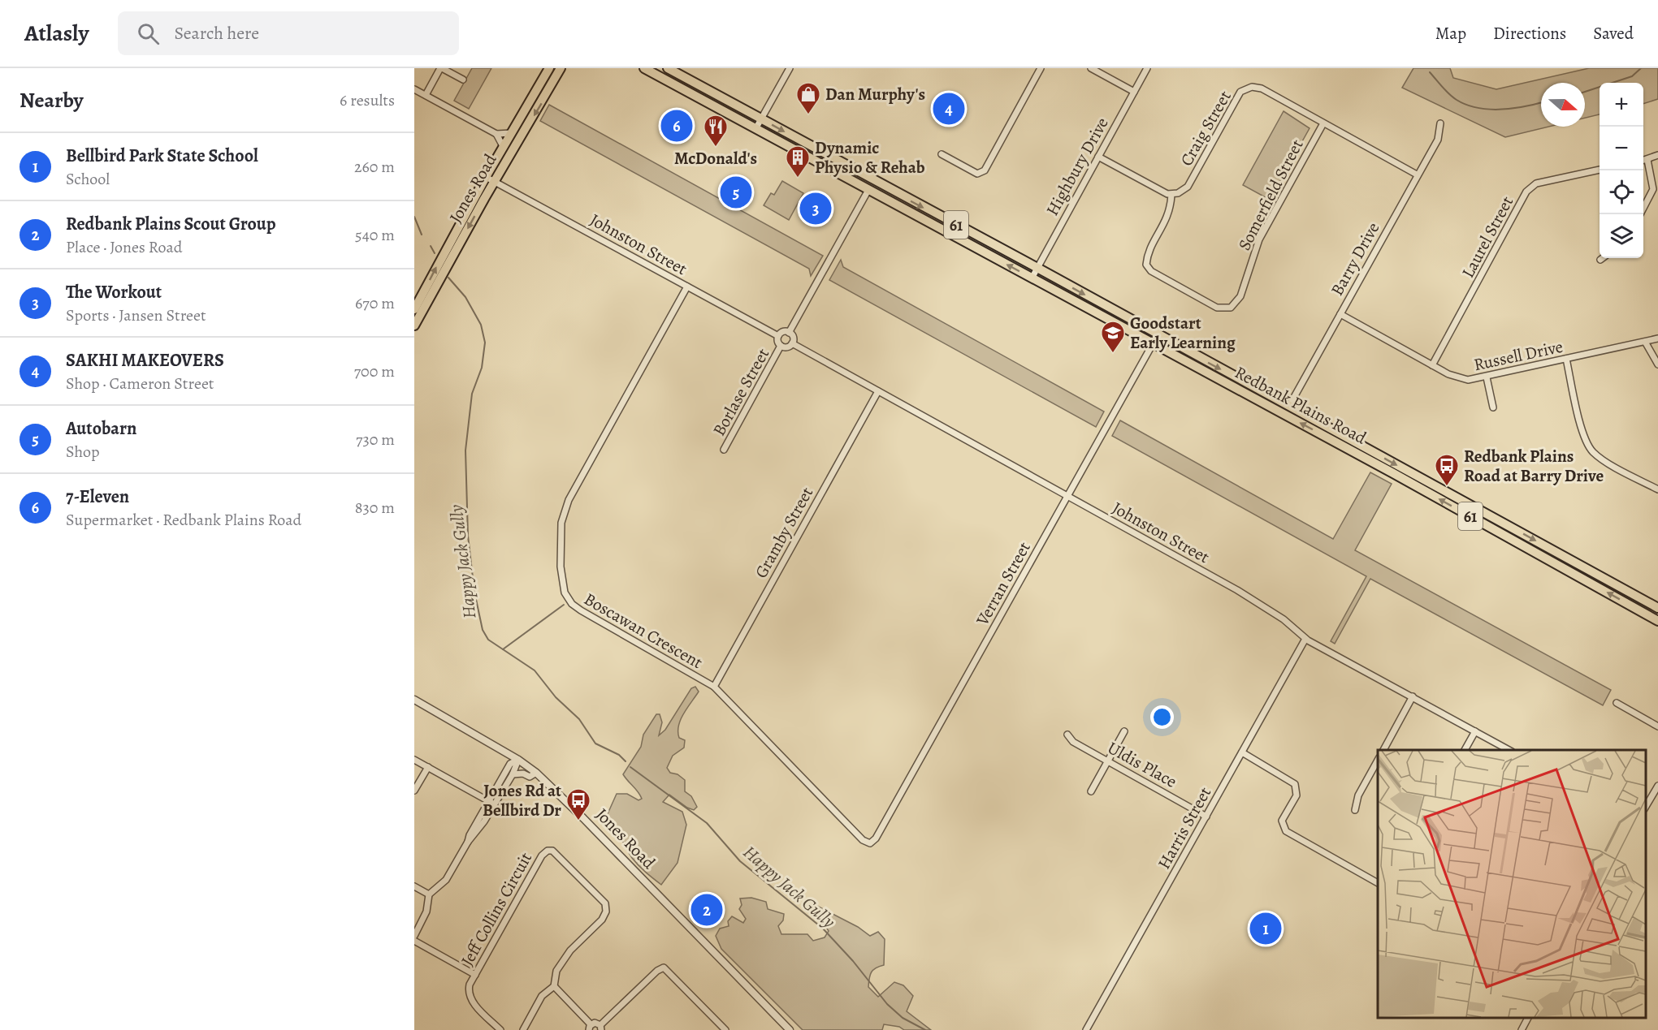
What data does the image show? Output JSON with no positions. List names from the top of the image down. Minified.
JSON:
{"streets":{"main road":["Jones Road","61","Redbank Plains Road"],"street":["Craig Street","Highbury Drive","Somerfield Street","Laurel Street","Johnston Street","Barry Drive","Russell Drive","Borlase Street","Gramby Street","Verran Street","Boscawan Crescent","Uldis Place","Harris Street","Jeff Collins Circuit"]},"crossings":[["Craig Street","Somerfield Street"],["Craig Street","Barry Drive"],["Highbury Drive","Redbank Plains Road"],["Jones Road","Johnston Street"],["Laurel Street","Russell Drive"],["Johnston Street","Borlase Street"],["Johnston Street","Gramby Street"],["Johnston Street","Verran Street"],["Johnston Street","Boscawan Crescent"],["Johnston Street","Harris Street"],["Barry Drive","Russell Drive"],["Barry Drive","Redbank Plains Road"],["Redbank Plains Road","Verran Street"],["Gramby Street","Boscawan Crescent"],["Verran Street","Boscawan Crescent"],["Uldis Place","Harris Street"]],"water":["Happy Jack Gully"],"places":{"shop":["Dan Murphy's"],"restaurant":["McDonald's"],"building":["Dynamic Physio & Rehab"],"school or university":["Goodstart Early Learning"],"bus stop":["Redbank Plains Road at Barry Drive","Jones Rd at Bellbird Dr"]},"north":"right","page":{"header":"Atlasly","search":"Search here","nav":["Map","Directions","Saved"],"heading":["Nearby","6 results"],"map_buttons":["+","−"],"pins":["4","6","5","3","2","1"],"list":[{"mark":"1","name":"Bellbird Park State School","note":"School","value":"260 m"},{"mark":"2","name":"Redbank Plains Scout Group","note":"Place · Jones Road","value":"540 m"},{"mark":"3","name":"The Workout","note":"Sports · Jansen Street","value":"670 m"},{"mark":"4","name":"SAKHI MAKEOVERS","note":"Shop · Cameron Street","value":"700 m"},{"mark":"5","name":"Autobarn","note":"Shop","value":"730 m"},{"mark":"6","name":"7-Eleven","note":"Supermarket · Redbank Plains Road","value":"830 m"}]}}
